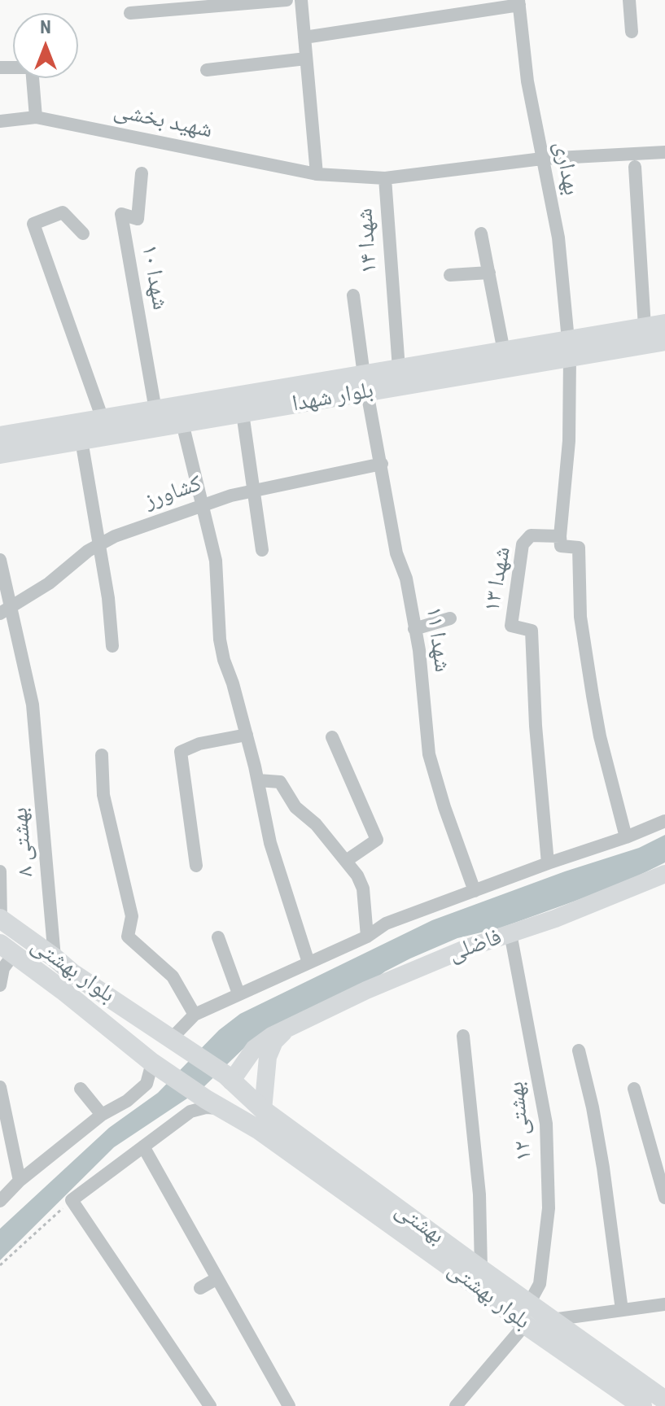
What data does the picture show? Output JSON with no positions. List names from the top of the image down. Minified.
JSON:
{"streets":{"main road":["بلوار شهدا","فاضلی","بلوار بهشتی","بهشتی"],"street":["شهید بخشی","بهداری","شهدا ۱۴","شهدا ۱۰","کشاورز","شهدا ۱۳","شهدا ۱۱","بهشتی ۸","بهشتی ۱۲"]},"crossings":[["شهید بخشی","شهدا ۱۴"],["بهداری","بلوار شهدا"],["شهدا ۱۴","بلوار شهدا"],["شهدا ۱۰","بلوار شهدا"],["بلوار شهدا","شهدا ۱۱"],["کشاورز","شهدا ۱۱"],["کشاورز","بهشتی ۸"],["بهشتی ۸","بلوار بهشتی"],["فاضلی","بهشتی ۱۲"],["فاضلی","بهشتی"],["بلوار بهشتی","بهشتی"],["بهشتی ۱۲","بهشتی"]],"north":"top"}
